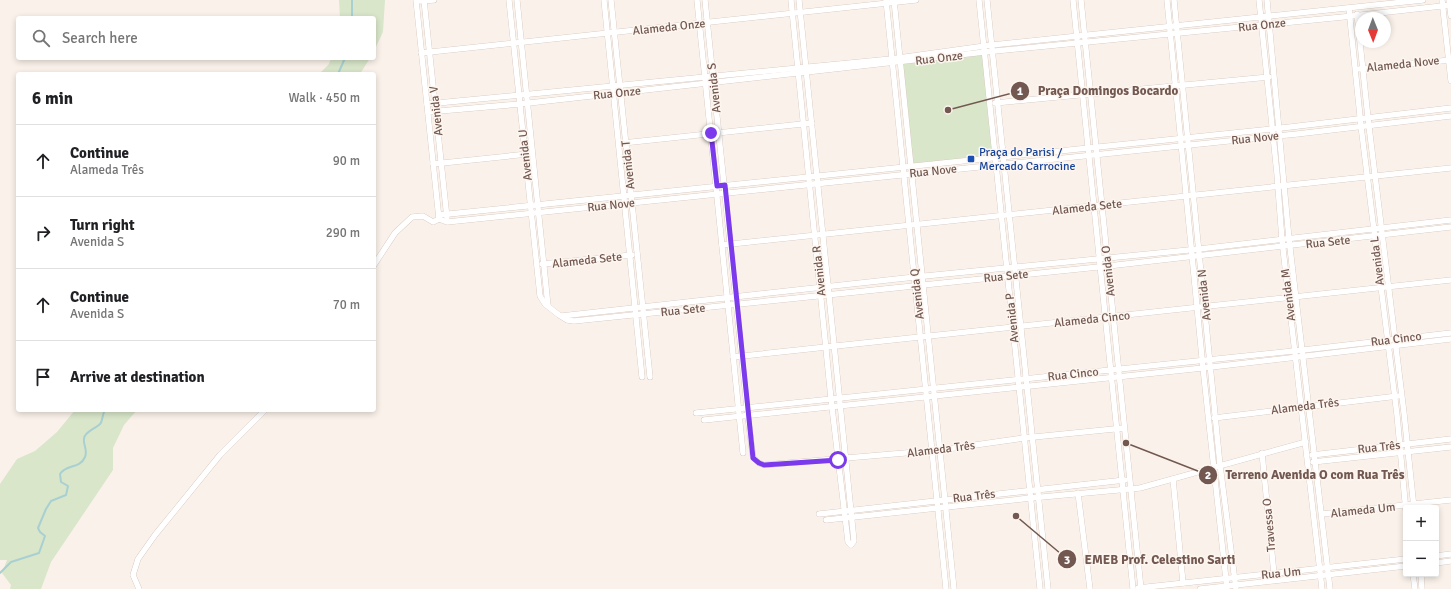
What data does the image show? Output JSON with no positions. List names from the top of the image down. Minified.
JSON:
{"streets":{"street":["Rua Onze","Alameda Onze","Alameda Nove","Avenida S","Avenida V","Rua Nove","Avenida U","Avenida T","Alameda Sete","Rua Sete","Avenida L","Avenida R","Avenida O","Avenida Q","Avenida N","Avenida M","Avenida P","Alameda Cinco","Rua Cinco","Alameda Três","Rua Três","Alameda Um","Travessa O","Rua Um"]},"crossings":[["Rua Onze","Avenida S"],["Rua Onze","Avenida V"],["Rua Onze","Avenida U"],["Rua Onze","Avenida T"],["Rua Onze","Avenida L"],["Rua Onze","Avenida R"],["Rua Onze","Avenida O"],["Rua Onze","Avenida Q"],["Rua Onze","Avenida N"],["Rua Onze","Avenida M"],["Rua Onze","Avenida P"],["Alameda Onze","Avenida S"],["Alameda Onze","Avenida V"],["Alameda Onze","Avenida U"],["Alameda Onze","Avenida T"],["Alameda Onze","Avenida R"],["Alameda Onze","Avenida Q"],["Alameda Nove","Avenida L"],["Avenida S","Rua Nove"],["Avenida S","Alameda Sete"],["Avenida S","Rua Sete"],["Avenida S","Alameda Cinco"],["Avenida S","Rua Cinco"],["Avenida S","Alameda Três"],["Avenida V","Rua Nove"],["Rua Nove","Avenida U"],["Rua Nove","Avenida T"],["Rua Nove","Avenida L"],["Rua Nove","Avenida R"],["Rua Nove","Avenida O"],["Rua Nove","Avenida Q"],["Rua Nove","Avenida N"],["Rua Nove","Avenida M"],["Rua Nove","Avenida P"],["Avenida U","Alameda Sete"],["Avenida U","Rua Sete"],["Avenida T","Alameda Sete"],["Avenida T","Rua Sete"],["Alameda Sete","Avenida L"],["Alameda Sete","Avenida R"],["Alameda Sete","Avenida O"],["Alameda Sete","Avenida Q"],["Alameda Sete","Avenida N"],["Alameda Sete","Avenida M"],["Alameda Sete","Avenida P"],["Rua Sete","Avenida L"],["Rua Sete","Avenida R"],["Rua Sete","Avenida O"],["Rua Sete","Avenida Q"],["Rua Sete","Avenida N"],["Rua Sete","Avenida M"],["Rua Sete","Avenida P"],["Avenida L","Alameda Cinco"],["Avenida L","Rua Cinco"],["Avenida L","Alameda Três"],["Avenida L","Rua Três"],["Avenida R","Alameda Cinco"],["Avenida R","Rua Cinco"],["Avenida R","Alameda Três"],["Avenida R","Rua Três"],["Avenida O","Alameda Cinco"],["Avenida O","Rua Cinco"],["Avenida O","Alameda Três"],["Avenida O","Rua Três"],["Avenida O","Rua Um"],["Avenida Q","Alameda Cinco"],["Avenida Q","Rua Cinco"],["Avenida Q","Alameda Três"],["Avenida Q","Rua Três"],["Avenida N","Alameda Cinco"],["Avenida N","Rua Cinco"],["Avenida N","Alameda Três"],["Avenida N","Rua Três"],["Avenida N","Rua Um"],["Avenida M","Alameda Cinco"],["Avenida M","Rua Cinco"],["Avenida M","Alameda Três"],["Avenida M","Rua Três"],["Avenida M","Alameda Um"],["Avenida M","Rua Um"],["Avenida P","Alameda Cinco"],["Avenida P","Rua Cinco"],["Avenida P","Alameda Três"],["Avenida P","Rua Três"],["Rua Três","Travessa O"],["Travessa O","Rua Um"]],"places":{"other":["Praça Domingos Bocardo","Terreno Avenida O com Rua Três","EMEB Prof. Celestino Sarti"],"transit":["Praça do Parisi / Mercado Carrocine"]},"north":"bottom","page":{"search":"Search here","heading":["6 min","Walk · 450 m"],"list":[["Continue","Alameda Três","90 m"],["Turn right","Avenida S","290 m"],["Continue","Avenida S","70 m"],"Arrive at destination"],"map_buttons":["+","−"]}}
